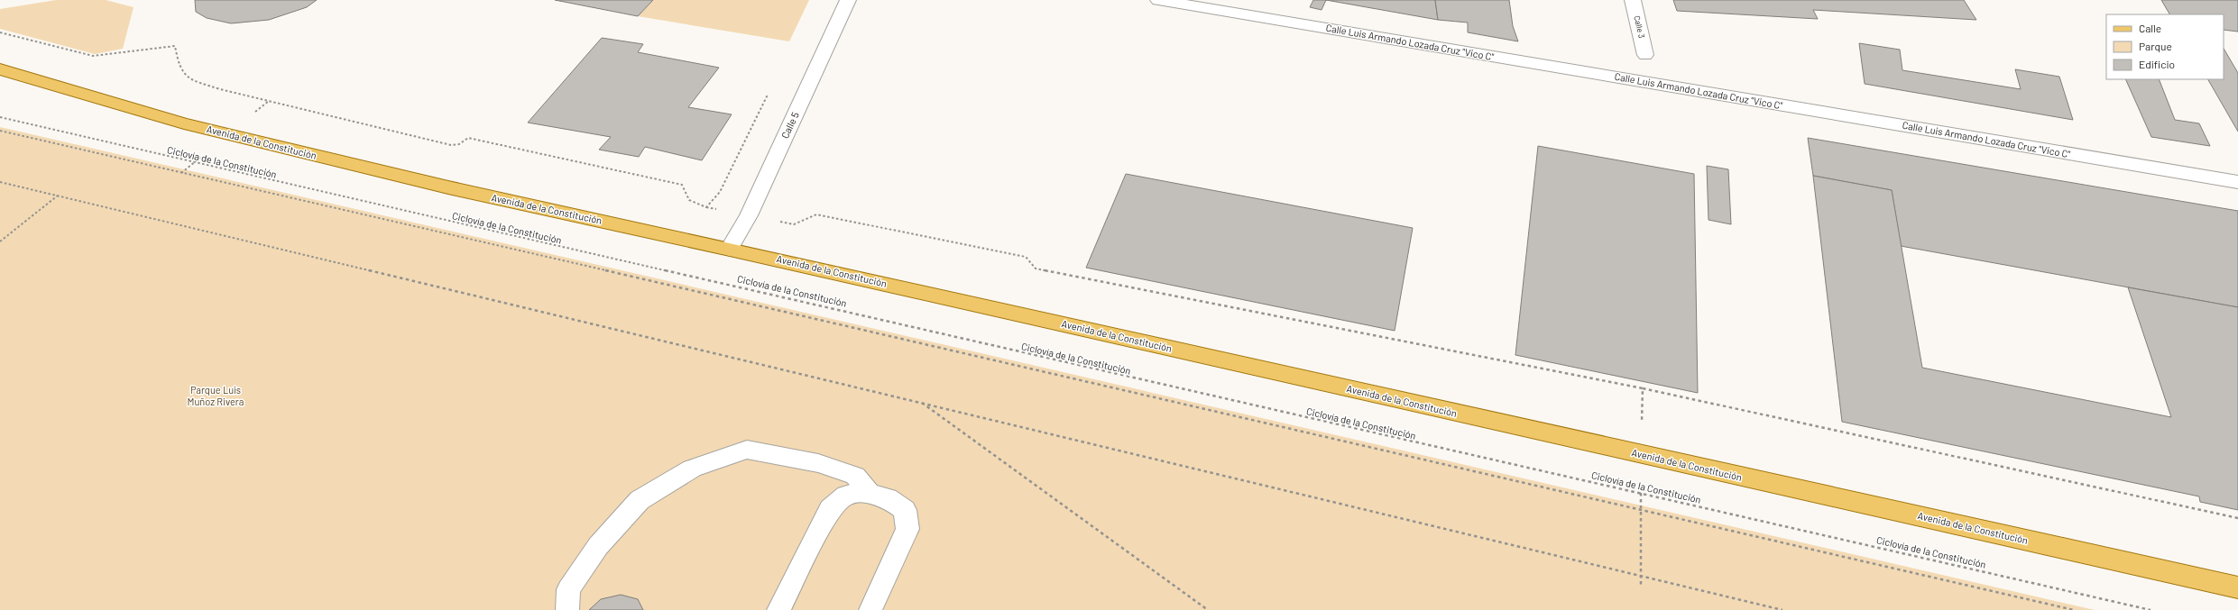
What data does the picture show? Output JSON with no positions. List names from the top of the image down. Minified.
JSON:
{"streets":{"main road":["Avenida de la Constitución"],"street":["Calle 3","Calle Luis Armando Lozada Cruz \"Vico C\"","Calle 5"],"path":["Ciclovía de la Constitución"]},"crossings":[["Calle 5","Avenida de la Constitución"]],"parks":["Parque Luis Muñoz Rivera"],"legend":["Calle","Parque","Edificio"]}
